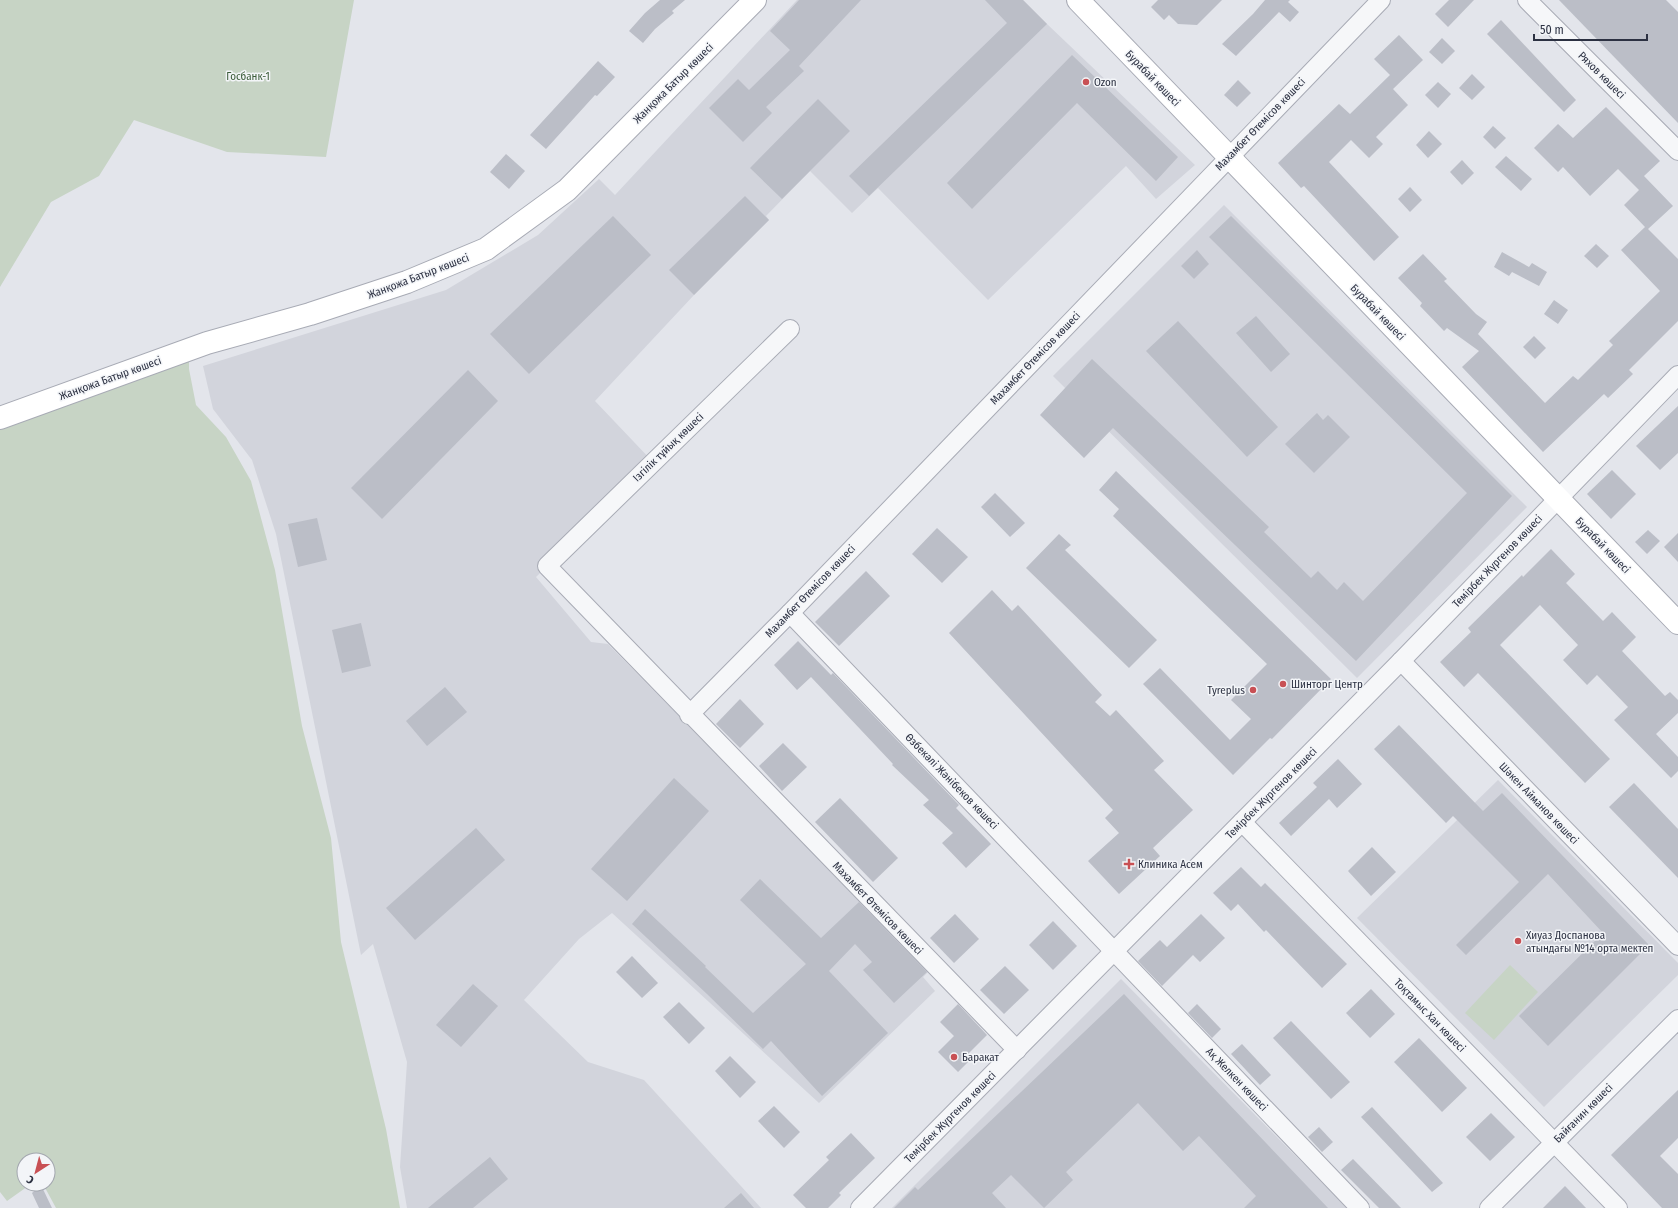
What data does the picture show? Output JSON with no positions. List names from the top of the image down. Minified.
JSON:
{"streets":{"main road":["Бурабай көшесі","Жанқожа Батыр көшесі"],"street":["Ряхов көшесі","Махамбет Өтемісов көшесі","Ізгілік тұйық көшесі","Темірбек Жүргенов көшесі","Өзбекәлі Жәнібеков көшесі","Шәкен Айманов көшесі","Тоқтамыс Хан көшесі","Ақ Желкен көшесі","Байғанин көшесі"]},"crossings":[["Бурабай көшесі","Махамбет Өтемісов көшесі"],["Бурабай көшесі","Темірбек Жүргенов көшесі"],["Махамбет Өтемісов көшесі","Ізгілік тұйық көшесі"],["Махамбет Өтемісов көшесі","Темірбек Жүргенов көшесі"],["Махамбет Өтемісов көшесі","Өзбекәлі Жәнібеков көшесі"],["Темірбек Жүргенов көшесі","Өзбекәлі Жәнібеков көшесі"],["Темірбек Жүргенов көшесі","Шәкен Айманов көшесі"],["Темірбек Жүргенов көшесі","Тоқтамыс Хан көшесі"],["Темірбек Жүргенов көшесі","Ақ Желкен көшесі"],["Өзбекәлі Жәнібеков көшесі","Ақ Желкен көшесі"],["Тоқтамыс Хан көшесі","Байғанин көшесі"]],"parks":["Госбанк-1"],"places":{"other":["Ozon","Шинторг Центр","Tyreplus","Хиуаз Доспанова атындағы №14 орта мектеп","Баракат"],"health":["Клиника Асем"]},"scale_bar":"50 m","north":"bottom left"}
